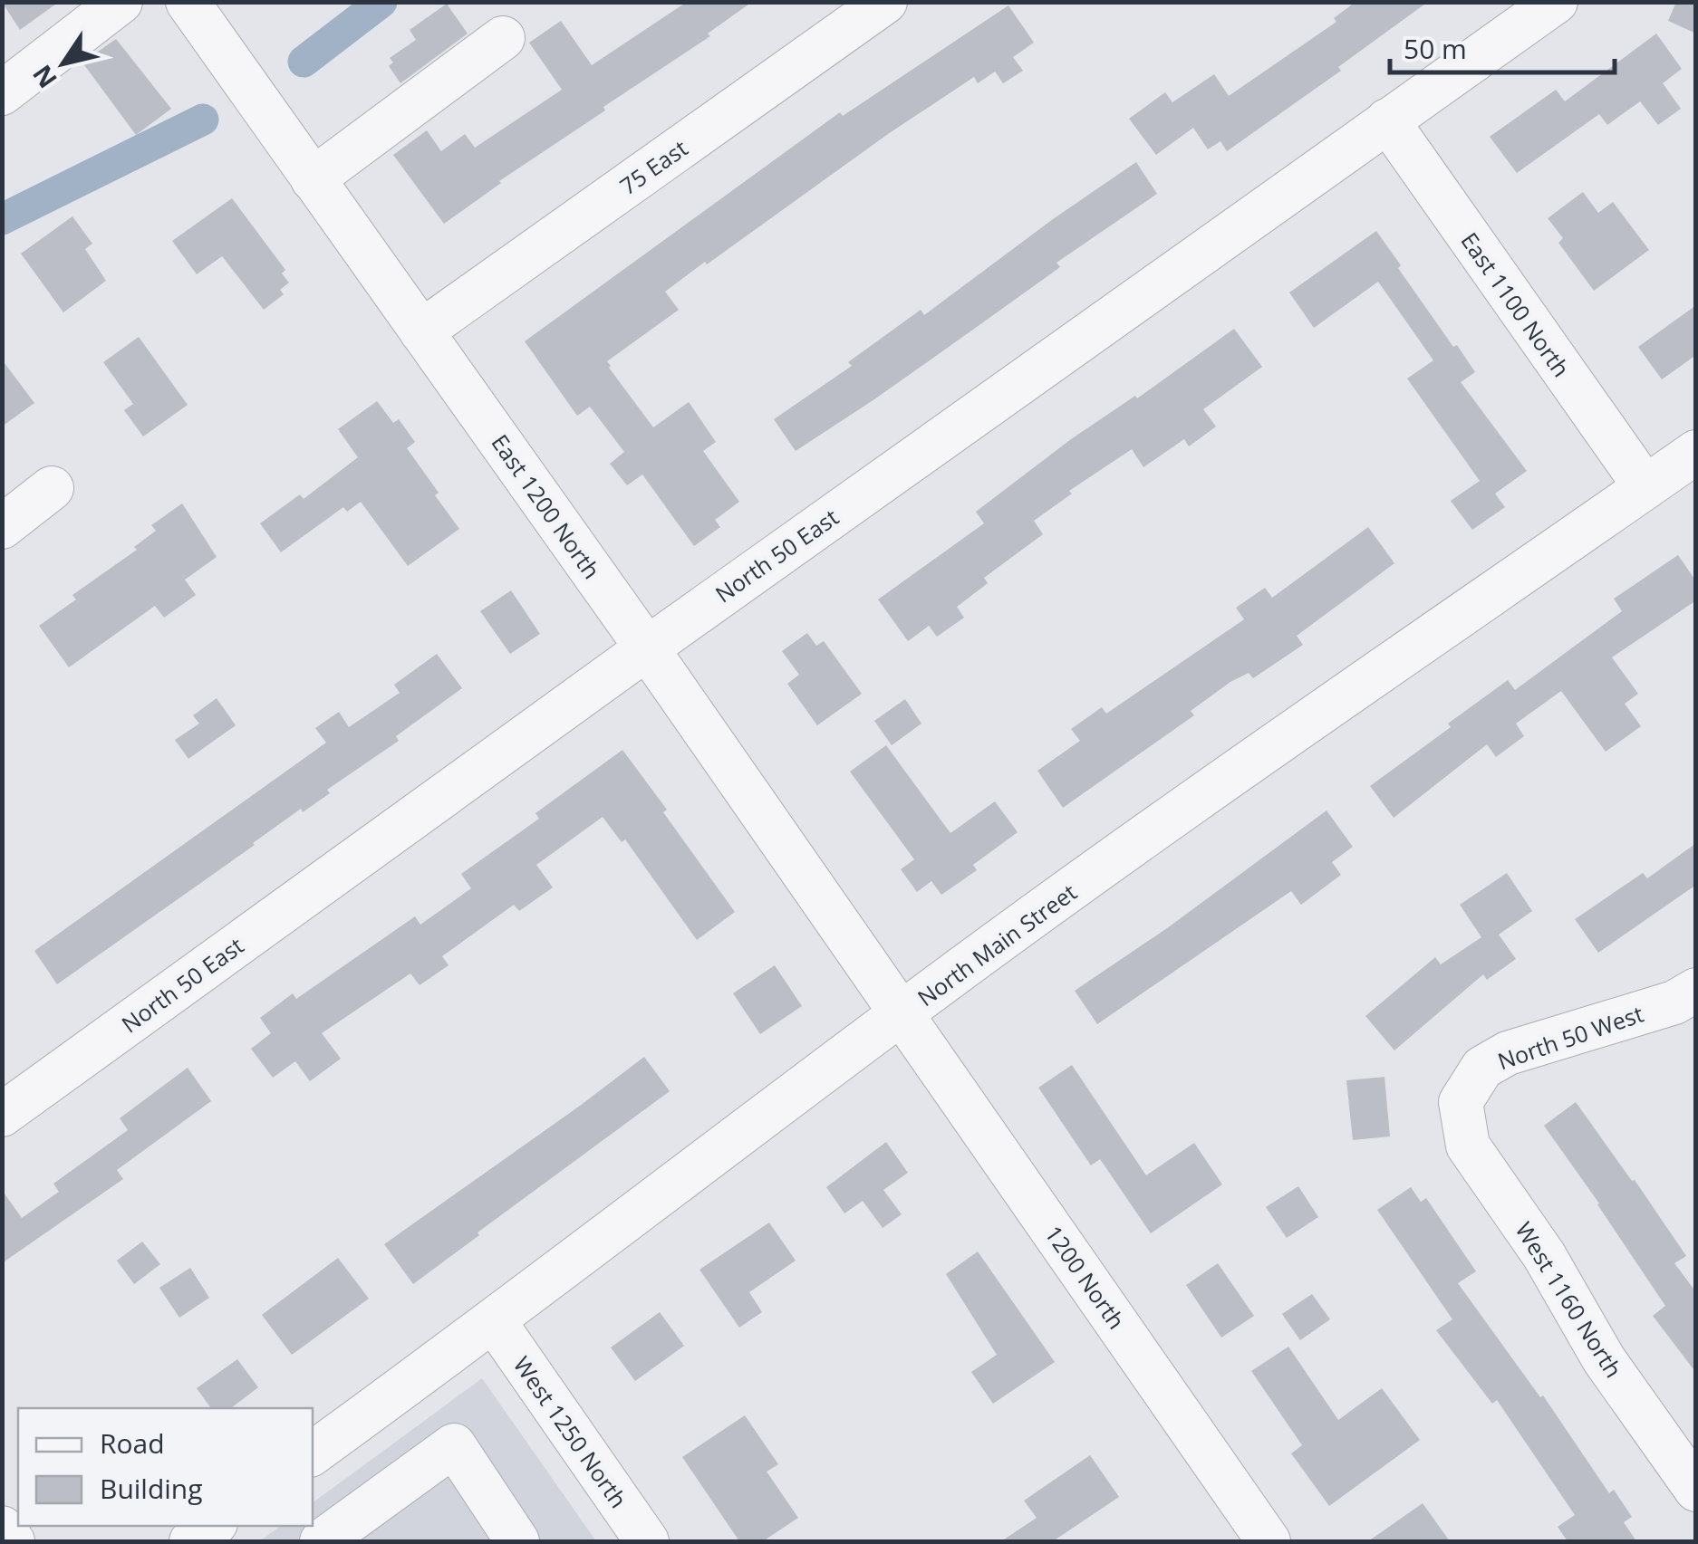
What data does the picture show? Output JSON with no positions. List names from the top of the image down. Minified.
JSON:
{"streets":{"street":["75 East","East 1100 North","East 1200 North","North 50 East","North Main Street","North 50 West","1200 North","West 1160 North","West 1250 North"]},"crossings":[["75 East","East 1200 North"],["East 1100 North","North 50 East"],["East 1100 North","North Main Street"],["East 1200 North","North 50 East"],["East 1200 North","North Main Street"],["East 1200 North","1200 North"],["North Main Street","1200 North"],["North Main Street","West 1250 North"],["North 50 West","West 1160 North"]],"legend":["Road","Building"],"scale_bar":"50 m","north":"bottom left"}
